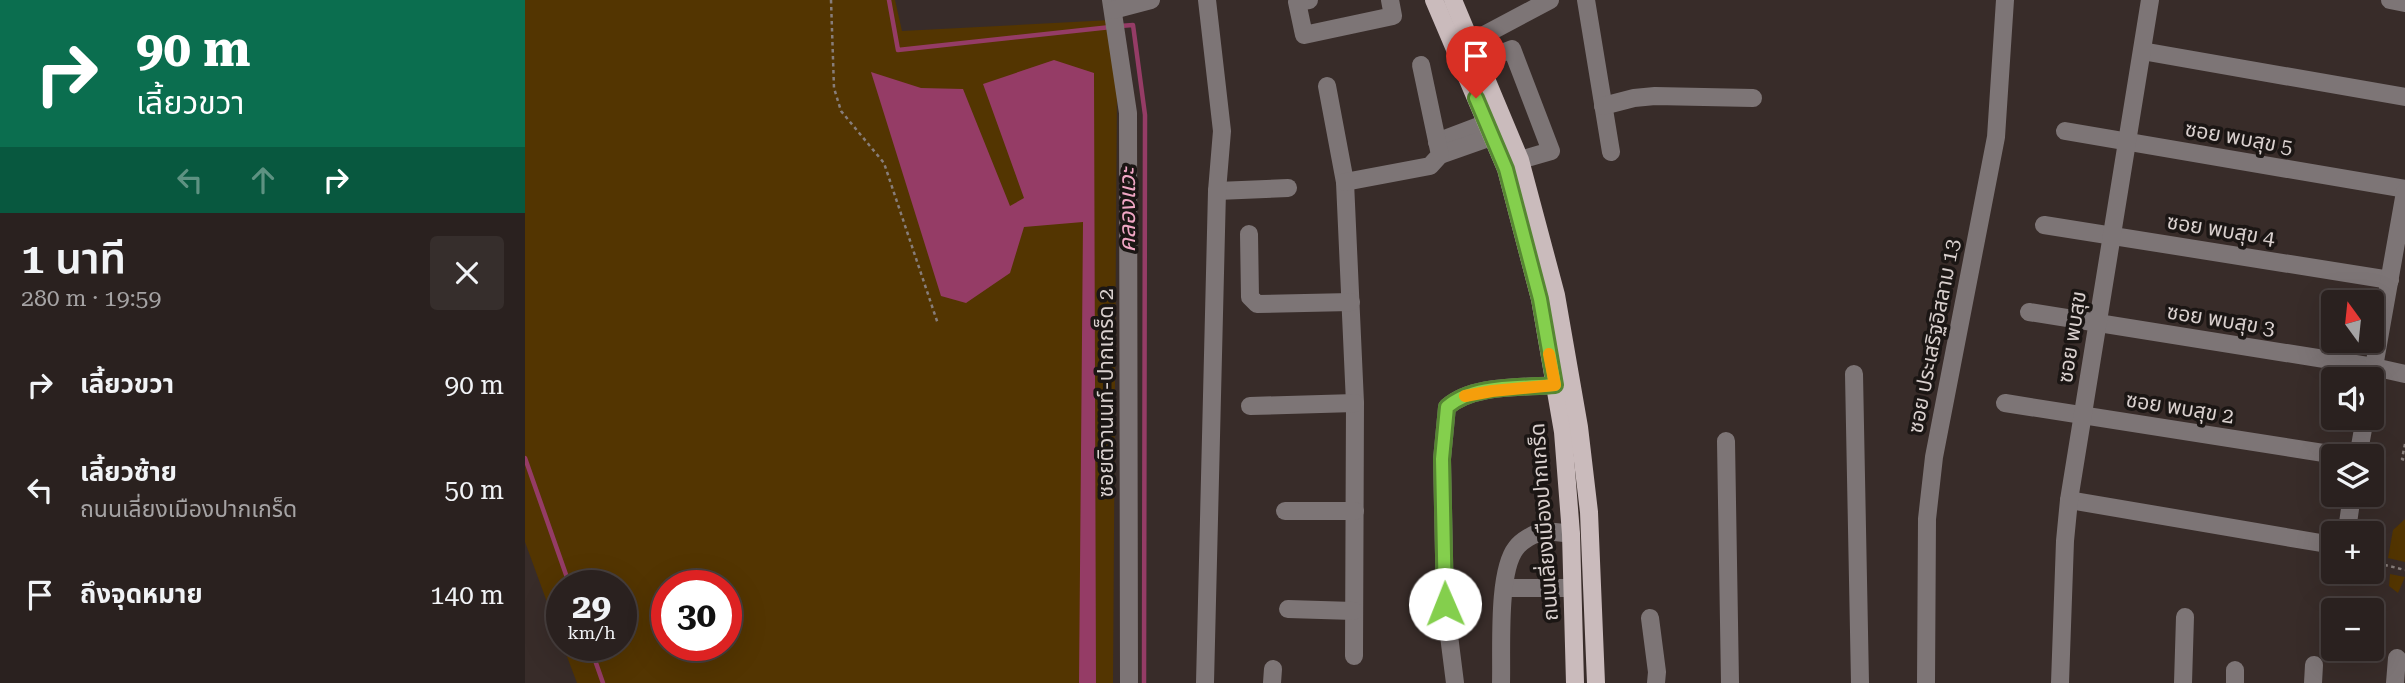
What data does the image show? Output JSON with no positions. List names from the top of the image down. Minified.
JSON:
{"streets":{"main road":["ถนนเลี่ยงเมืองปากเกร็ด"],"street":["ซอย พบสุข 5","ซอย พบสุข 4","ซอย พบสุข 3","ซอย ประเสริฐอิสลาม 13","ซอย พบสุข","ซอยติวานนท์-ปากเกร็ด 2","ซอย พบสุข 2"]},"crossings":[["ซอย พบสุข 5","ซอย พบสุข"],["ซอย พบสุข 4","ซอย พบสุข"],["ซอย พบสุข 3","ซอย พบสุข"],["ซอย พบสุข","ซอย พบสุข 2"]],"water":["คลองแวะ"],"north":"top","page":{"turn":["90 m","เลี้ยวขวา"],"heading":["1 นาที","280 m · 19:59"],"map_buttons":["+","−"],"list":[{"name":"เลี้ยวขวา","value":"90 m"},{"name":"เลี้ยวซ้าย","note":"ถนนเลี่ยงเมืองปากเกร็ด","value":"50 m"},{"name":"ถึงจุดหมาย","value":"140 m"}],"speed":"29 km/h","limit":"30"}}
